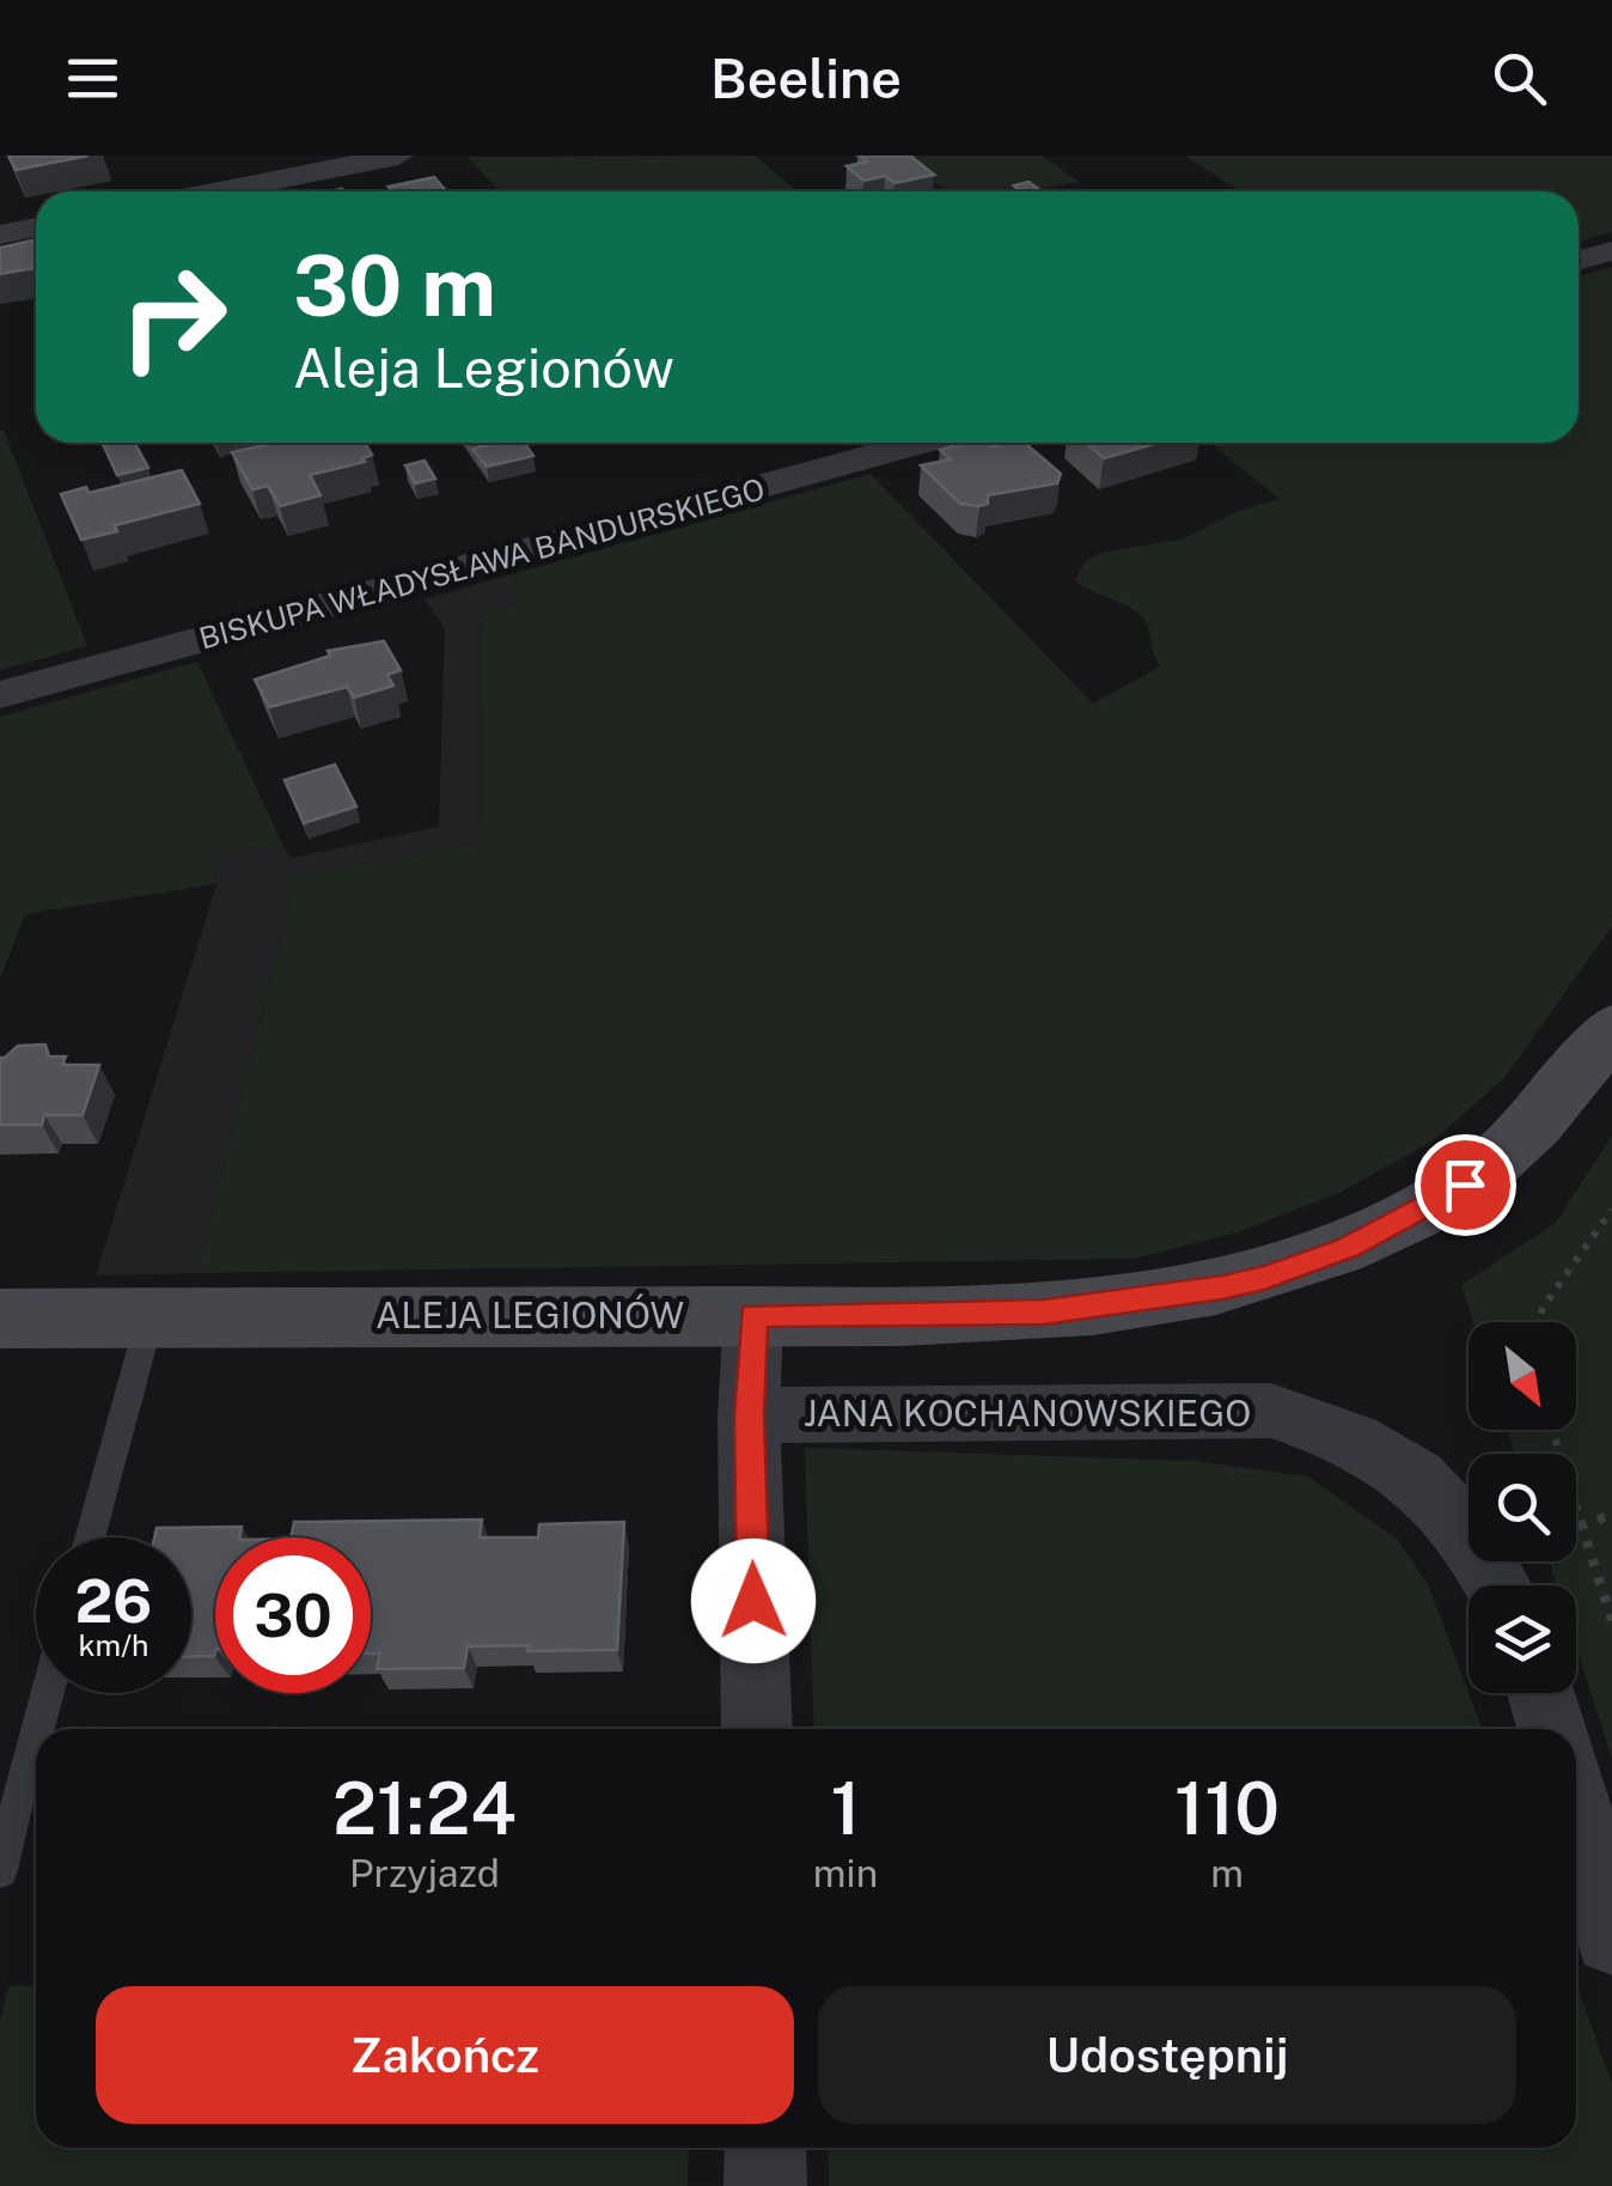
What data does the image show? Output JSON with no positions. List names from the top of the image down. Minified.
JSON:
{"streets":{"street":["BISKUPA WŁADYSŁAWA BANDURSKIEGO","ALEJA LEGIONÓW","JANA KOCHANOWSKIEGO"]},"north":"bottom right","page":{"header":"Beeline","turn":["30 m","Aleja Legionów"],"speed":"26 km/h","limit":"30","eta":["21:24","Przyjazd","1","min","110","m"],"buttons":["Zakończ","Udostępnij"]}}
